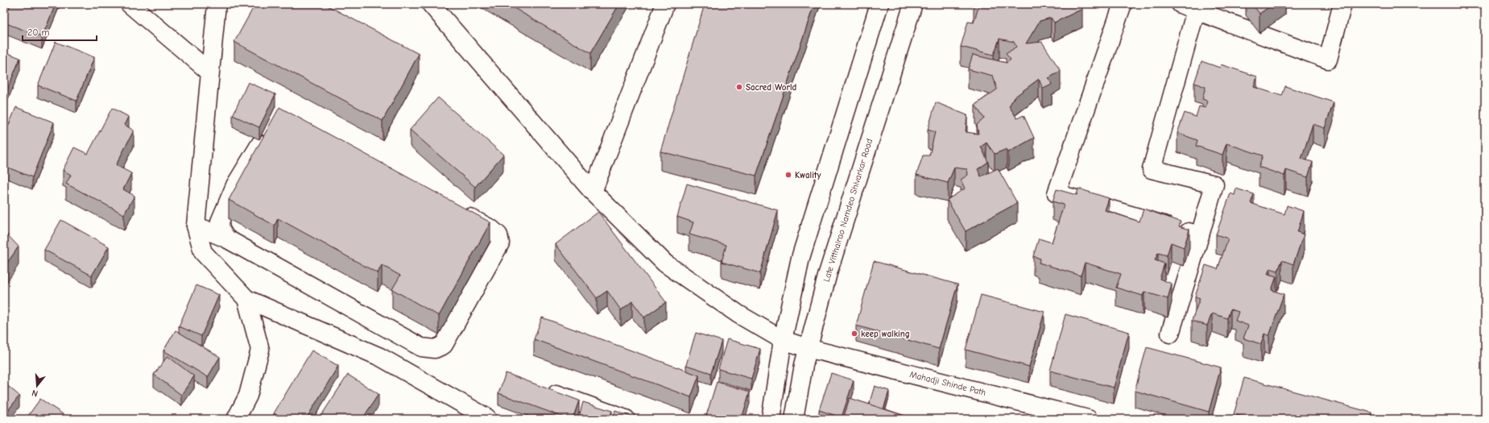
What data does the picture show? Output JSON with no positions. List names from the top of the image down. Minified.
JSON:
{"streets":{"street":["Late Vitthalrao Namdeo Shivarkar Road","Mahadji Shinde Path"]},"crossings":[["Late Vitthalrao Namdeo Shivarkar Road","Mahadji Shinde Path"]],"places":["Sacred World","Kwality","keep walking"],"scale_bar":"20 m","north":"bottom"}
